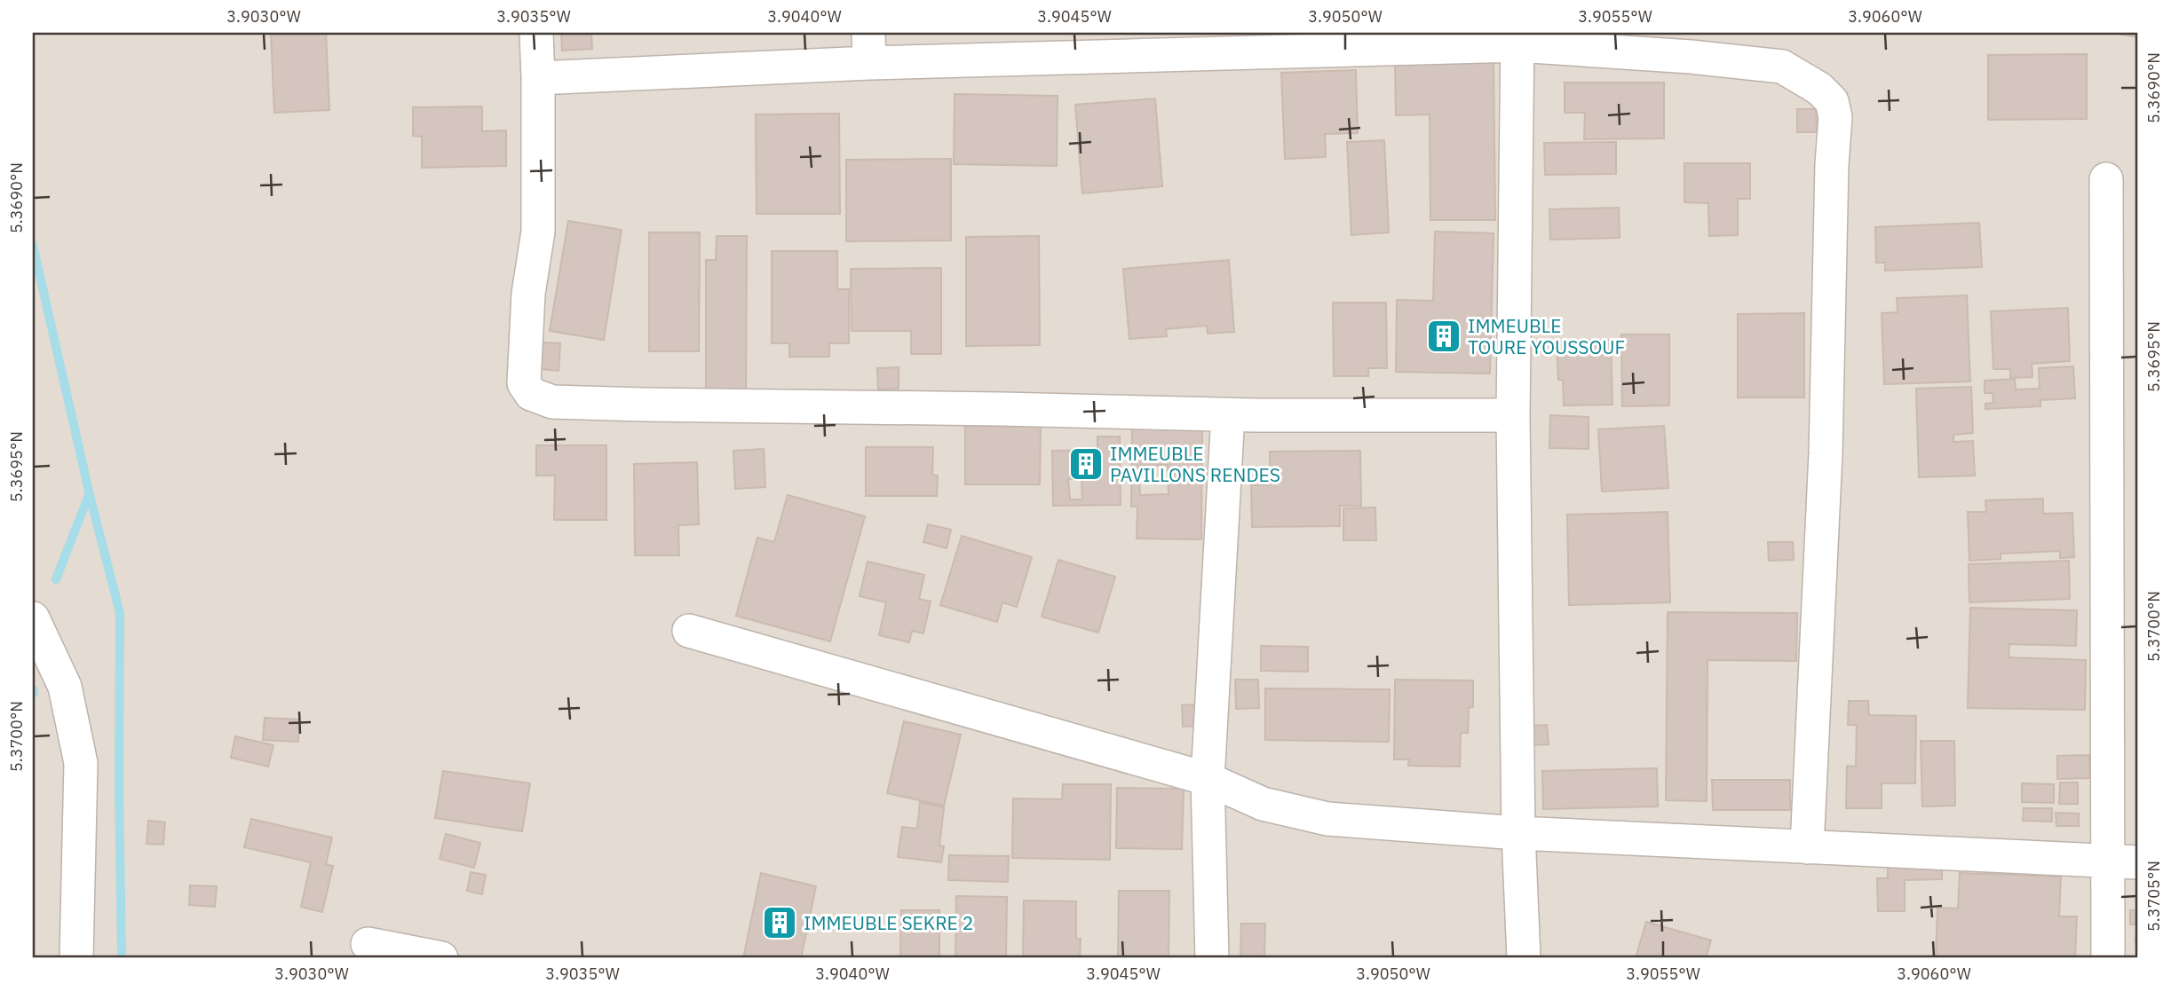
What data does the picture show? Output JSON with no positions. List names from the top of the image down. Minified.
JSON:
{"places":{"building":["IMMEUBLE TOURE YOUSSOUF","IMMEUBLE PAVILLONS RENDES","IMMEUBLE SEKRE 2"]},"coordinates":["3.9030°W","3.9035°W","3.9040°W","3.9045°W","3.9050°W","3.9055°W","3.9060°W","5.3690°N","5.3695°N","5.3700°N","5.3705°N"]}
